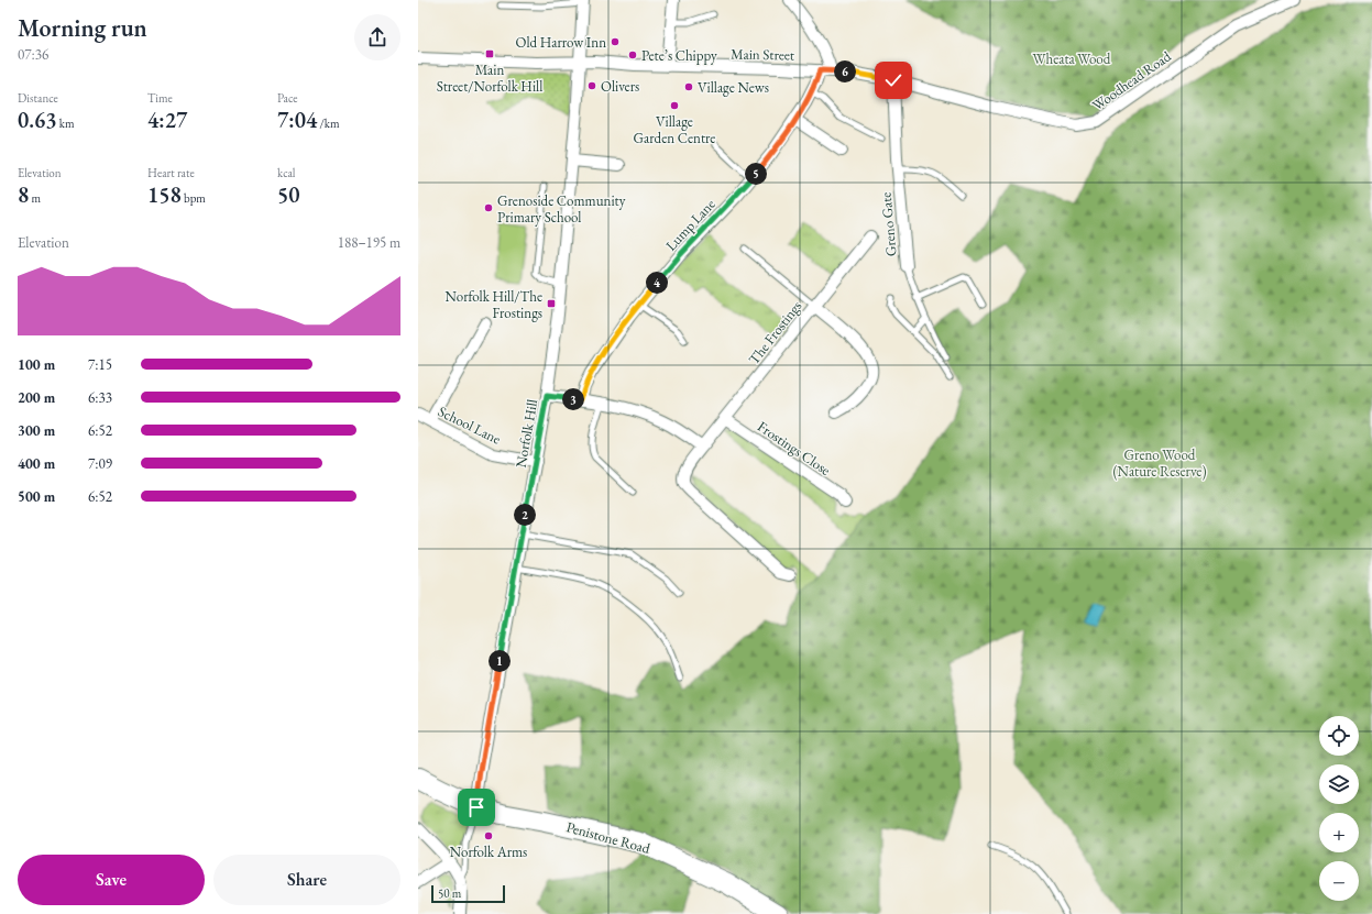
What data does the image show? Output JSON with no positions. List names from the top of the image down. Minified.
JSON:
{"streets":{"highway":["Penistone Road"],"street":["Main Street","Woodhead Road","Lump Lane","Greno Gate","The Frostings","School Lane","Norfolk Hill","Frostings Close"]},"crossings":[["Main Street","Woodhead Road"],["Main Street","Lump Lane"],["Main Street","Greno Gate"],["Main Street","Norfolk Hill"],["Woodhead Road","Greno Gate"],["The Frostings","Frostings Close"],["School Lane","Norfolk Hill"],["Norfolk Hill","Penistone Road"]],"parks":["Wheata Wood","Greno Wood (Nature Reserve)"],"places":{"other":["Old Harrow Inn","Pete’s Chippy","Olivers","Village News","Village Garden Centre","Grenoside Community Primary School","Norfolk Arms"],"transit":["Main Street/Norfolk Hill","Norfolk Hill/The Frostings"]},"scale_bar":"50 m","page":{"heading":["Morning run","07:36"],"pins":["6","5","4","3","2","1"],"stats":[["Distance","0.63 km"],["Time","4:27"],["Pace","7:04 /km"],["Elevation","8 m"],["Heart rate","158 bpm"],["kcal","50"]],"chart":["Elevation","188–195 m"],"list":[{"name":"100 m","note":"7:15"},{"name":"200 m","note":"6:33"},{"name":"300 m","note":"6:52"},{"name":"400 m","note":"7:09"},{"name":"500 m","note":"6:52"}],"map_buttons":["+","−"],"buttons":["Save","Share"],"scale":"50 m"}}
